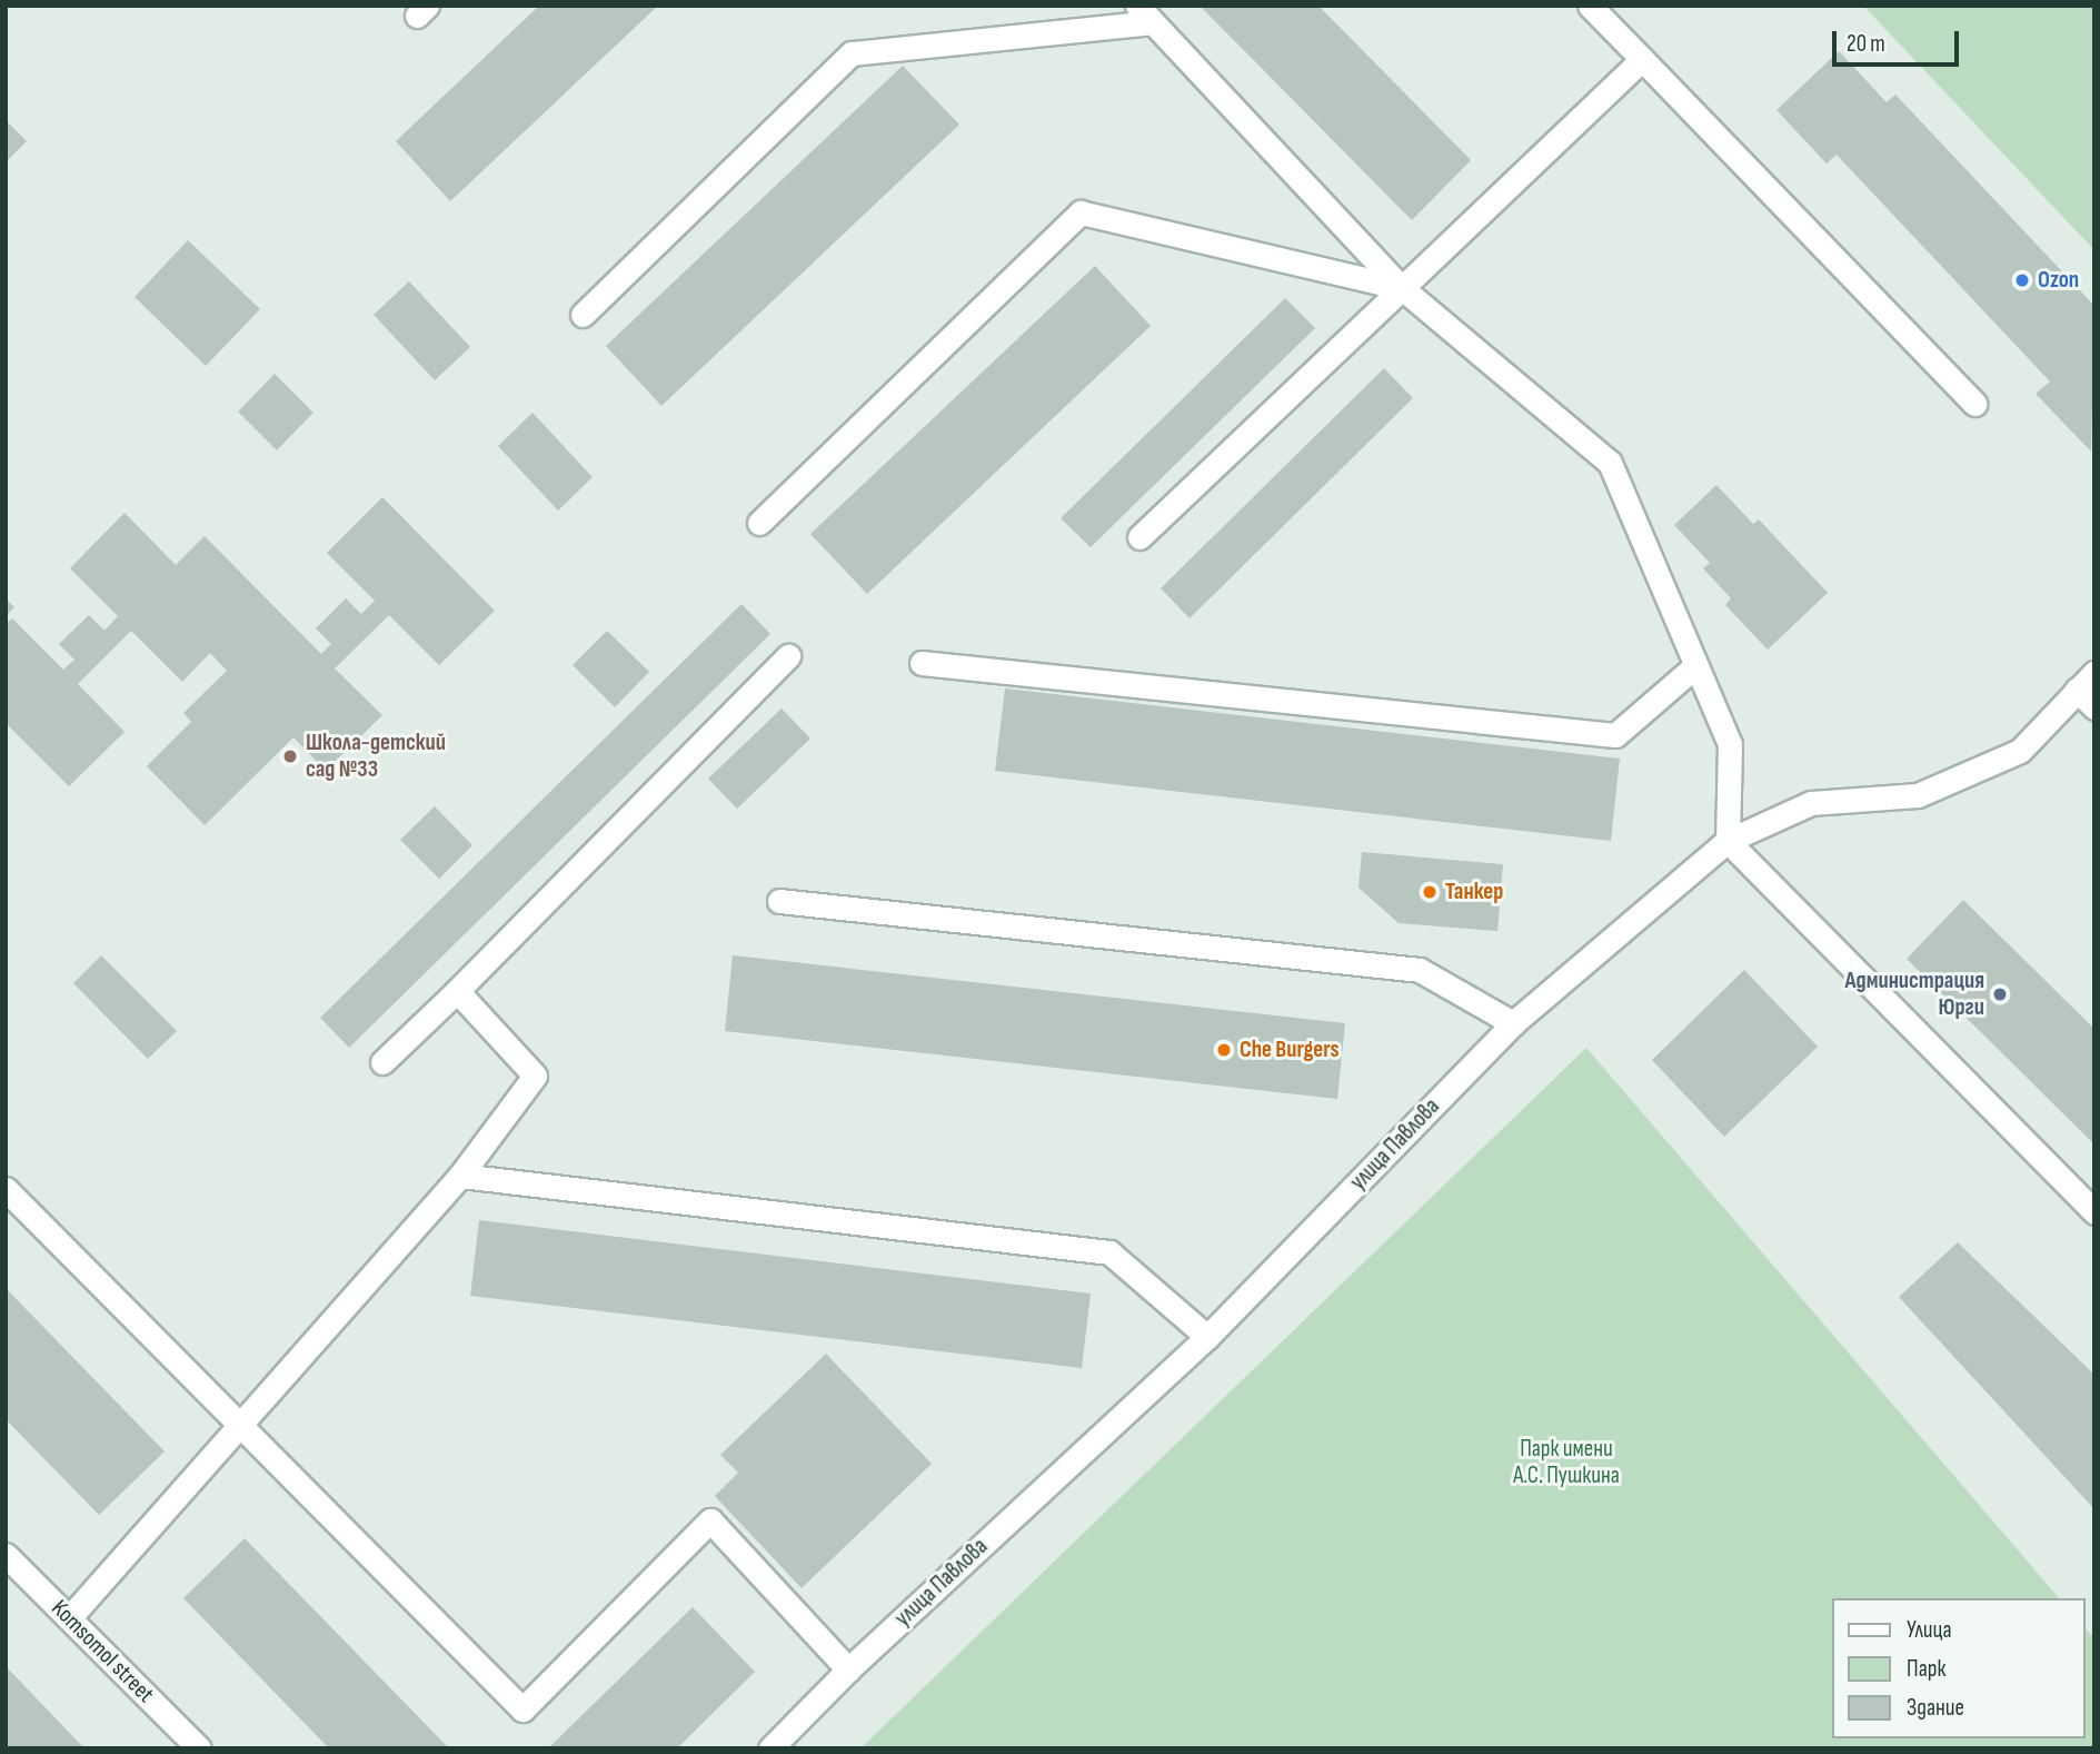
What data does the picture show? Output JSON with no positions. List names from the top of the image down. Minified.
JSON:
{"streets":{"street":["улица Павлова","Komsomol street"]},"parks":["Парк имени А.С. Пушкина"],"places":["Ozon","Школа-детский сад №33","Танкер","Администрация Юрги","Che Burgers"],"legend":["Улица","Парк","Здание"],"scale_bar":"20 m"}
